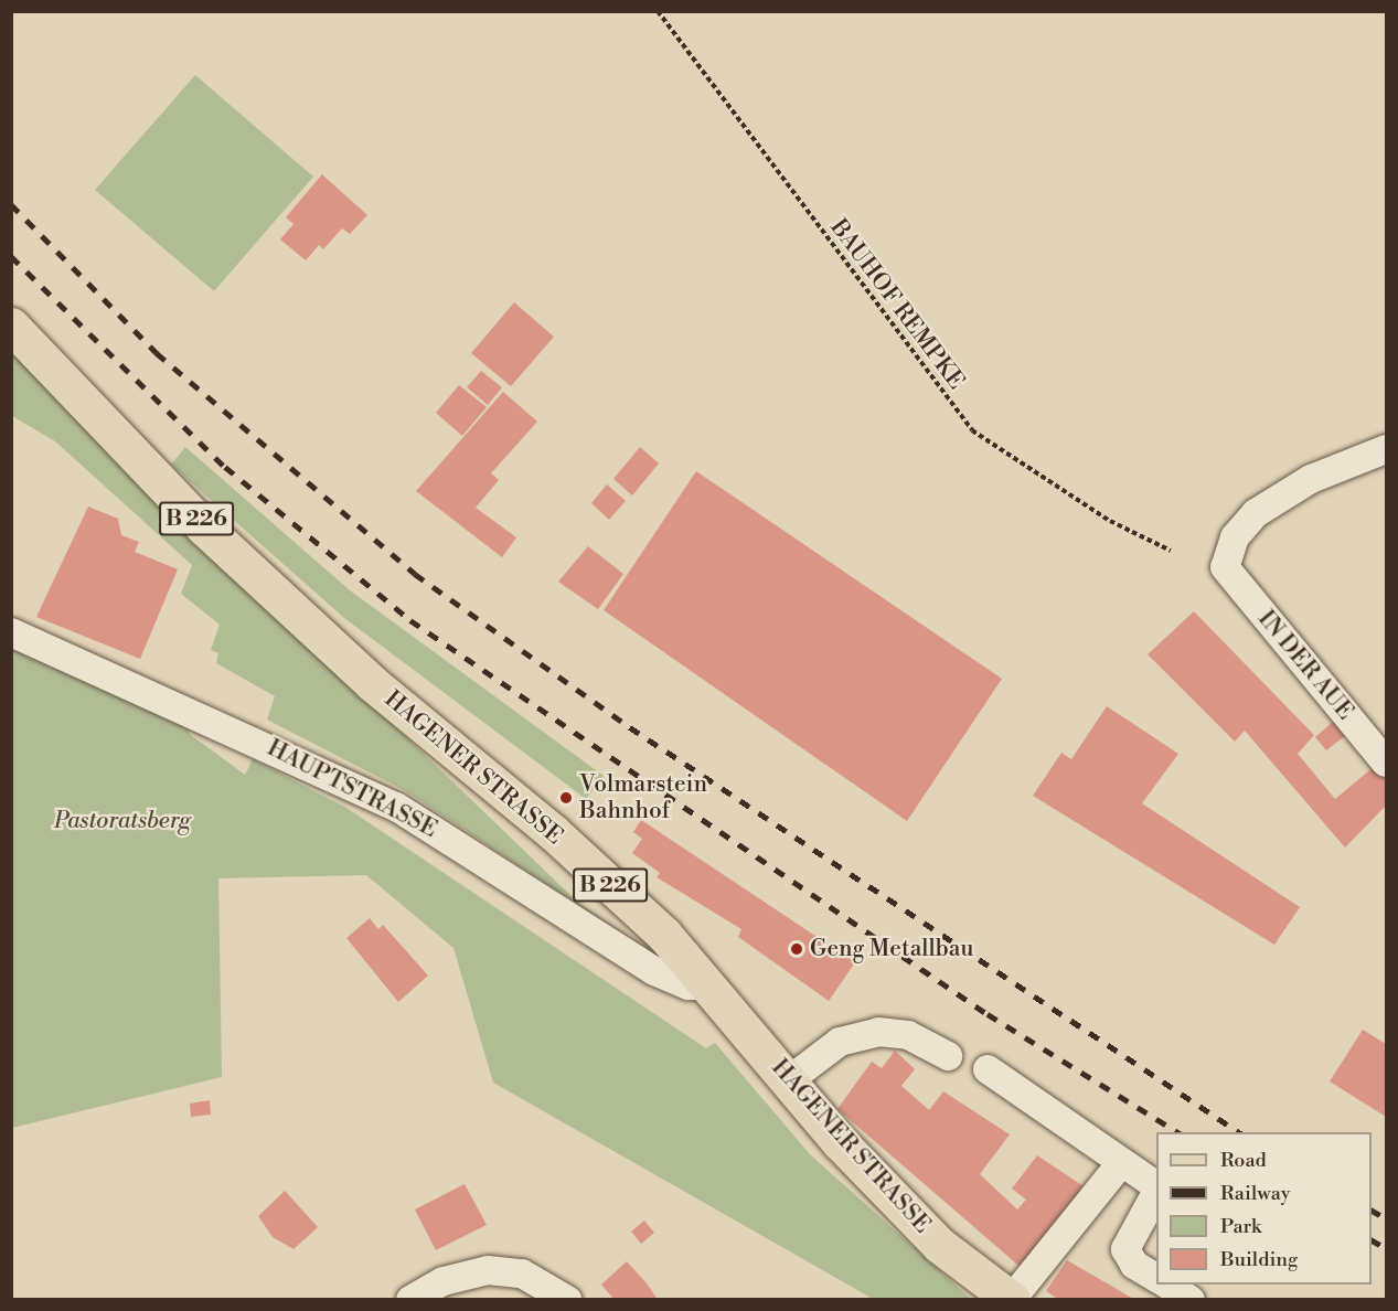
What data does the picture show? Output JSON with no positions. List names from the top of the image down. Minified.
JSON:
{"streets":{"main road":["B 226","HAGENER STRASSE"],"street":["IN DER AUE","HAUPTSTRASSE"],"path":["BAUHOF REMPKE"]},"crossings":[["HAGENER STRASSE","HAUPTSTRASSE"]],"parks":["Pastoratsberg"],"places":["Volmarstein Bahnhof","Geng Metallbau"],"legend":["Road","Railway","Park","Building"]}
